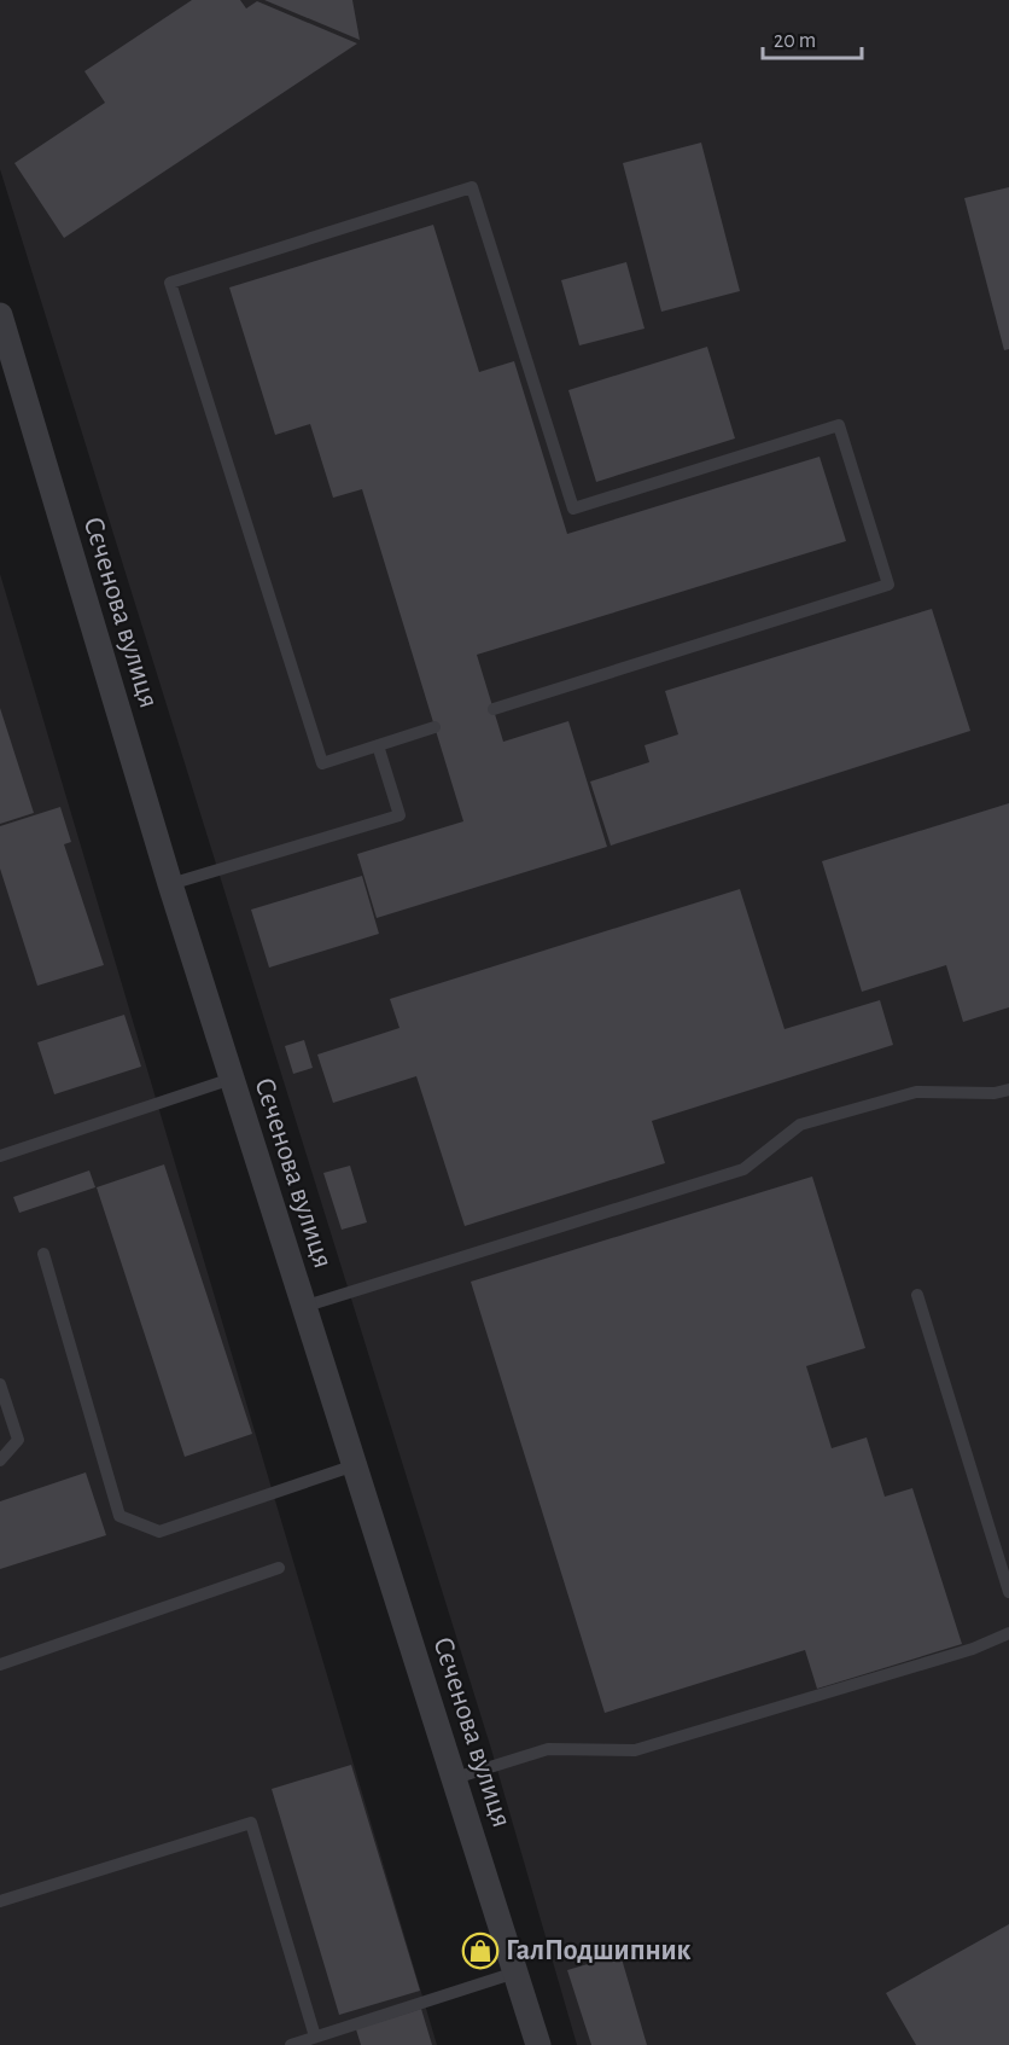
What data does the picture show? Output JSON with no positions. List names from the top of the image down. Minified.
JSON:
{"streets":{"street":["Сєченова вулиця"]},"places":{"shop":["ГалПодшипник"]},"scale_bar":"20 m"}
